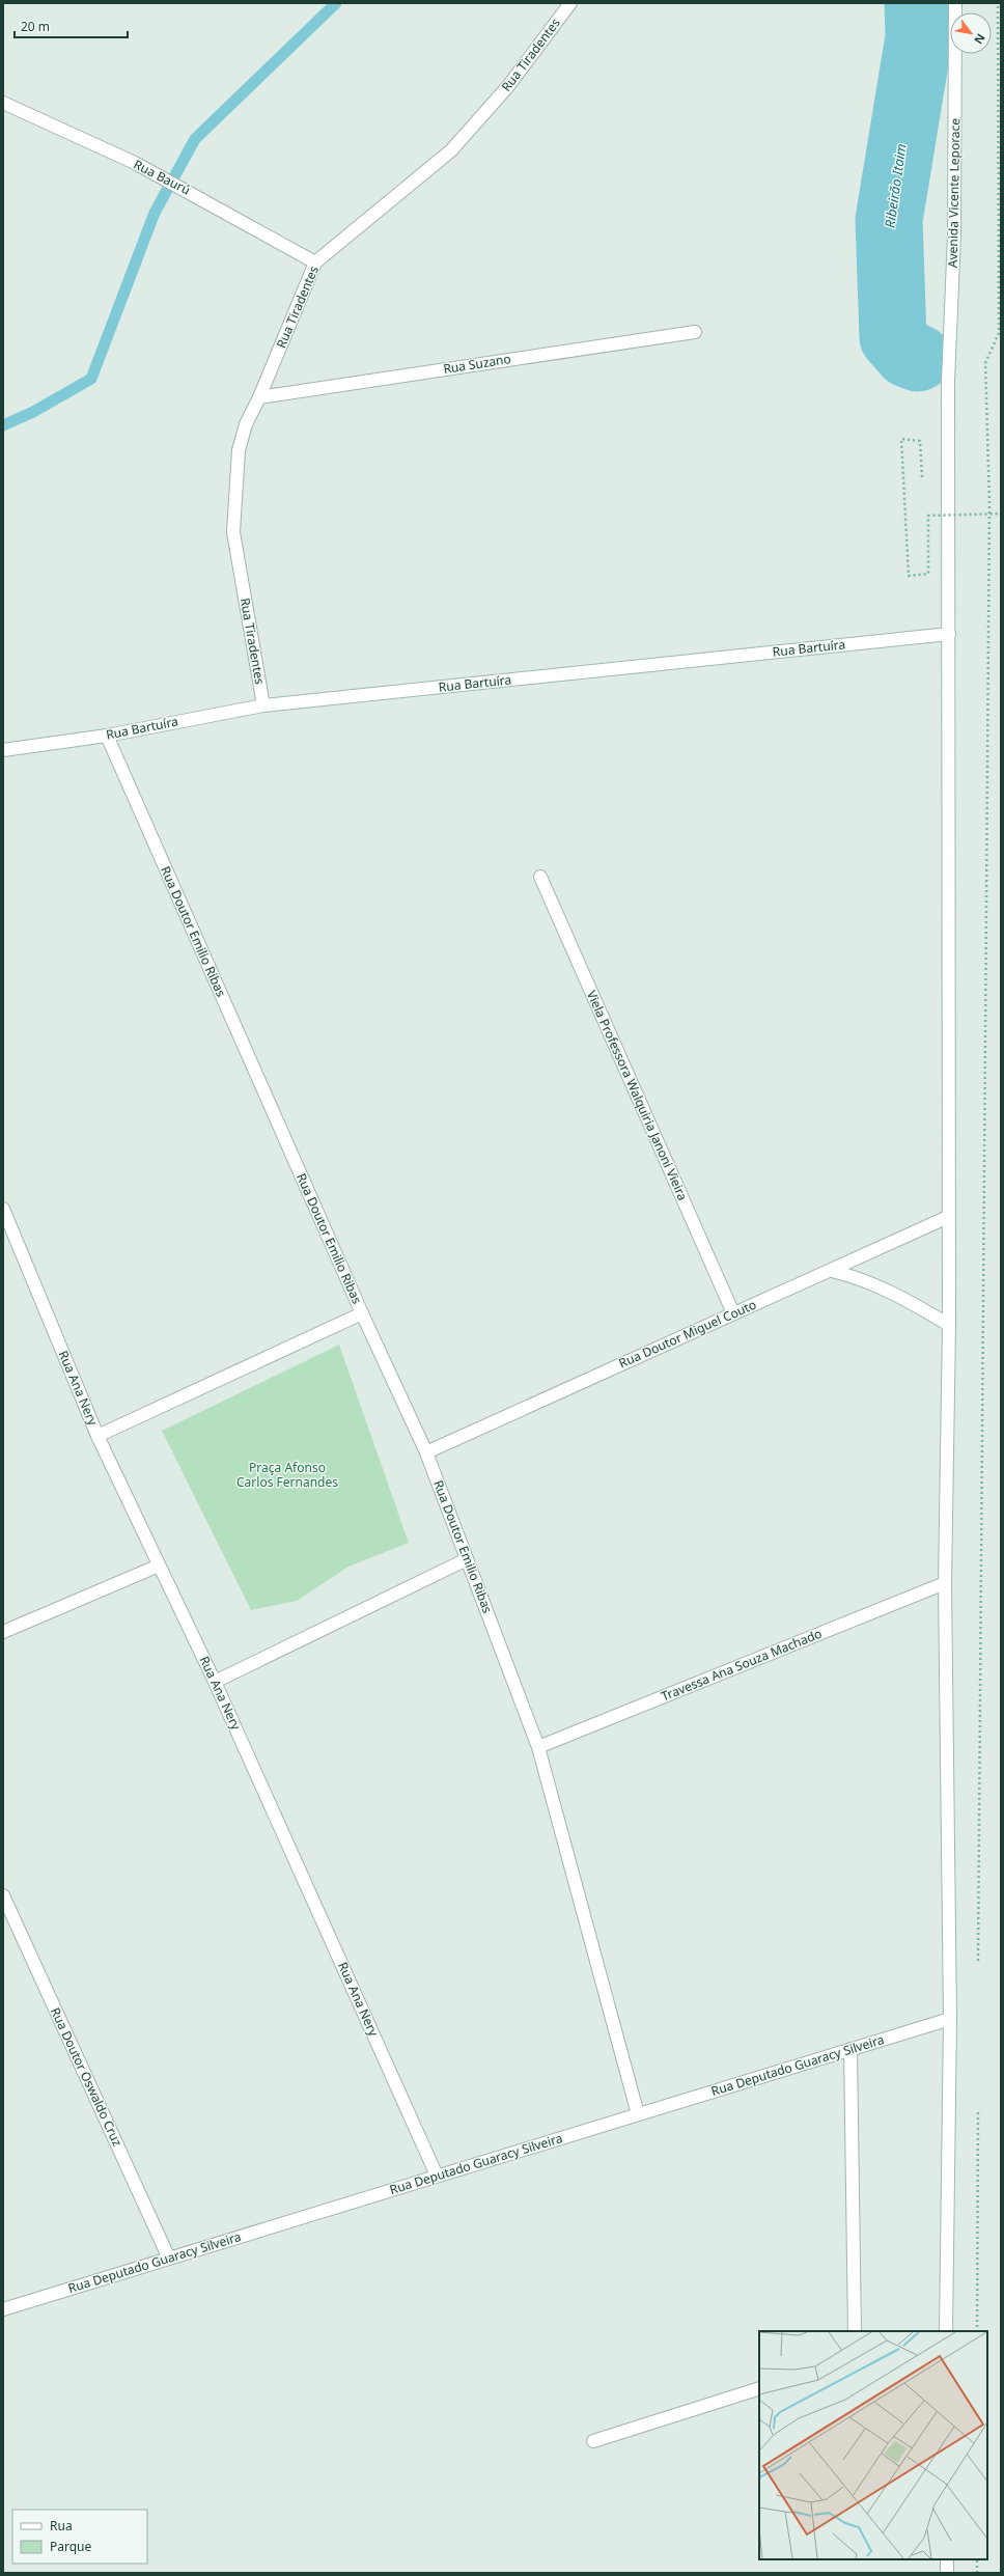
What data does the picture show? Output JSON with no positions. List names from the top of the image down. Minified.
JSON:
{"streets":{"street":["Rua Tiradentes","Rua Baurú","Avenida Vicente Leporace","Rua Suzano","Rua Bartuíra","Rua Doutor Emilio Ribas","Viela Professora Walquiria Janoni Vieira","Rua Doutor Miguel Couto","Rua Ana Nery","Travessa Ana Souza Machado","Rua Deputado Guaracy Silveira","Rua Doutor Oswaldo Cruz"]},"crossings":[["Rua Tiradentes","Rua Baurú"],["Rua Tiradentes","Rua Suzano"],["Rua Tiradentes","Rua Bartuíra"],["Avenida Vicente Leporace","Rua Bartuíra"],["Avenida Vicente Leporace","Rua Doutor Miguel Couto"],["Avenida Vicente Leporace","Travessa Ana Souza Machado"],["Avenida Vicente Leporace","Rua Deputado Guaracy Silveira"],["Rua Bartuíra","Rua Doutor Emilio Ribas"],["Rua Doutor Emilio Ribas","Rua Doutor Miguel Couto"],["Rua Doutor Emilio Ribas","Travessa Ana Souza Machado"],["Rua Doutor Emilio Ribas","Rua Deputado Guaracy Silveira"],["Viela Professora Walquiria Janoni Vieira","Rua Doutor Miguel Couto"],["Rua Ana Nery","Rua Deputado Guaracy Silveira"],["Rua Deputado Guaracy Silveira","Rua Doutor Oswaldo Cruz"]],"water":["Ribeirão Itaim"],"parks":["Praça Afonso Carlos Fernandes"],"legend":["Rua","Parque"],"scale_bar":"20 m","north":"bottom right"}
